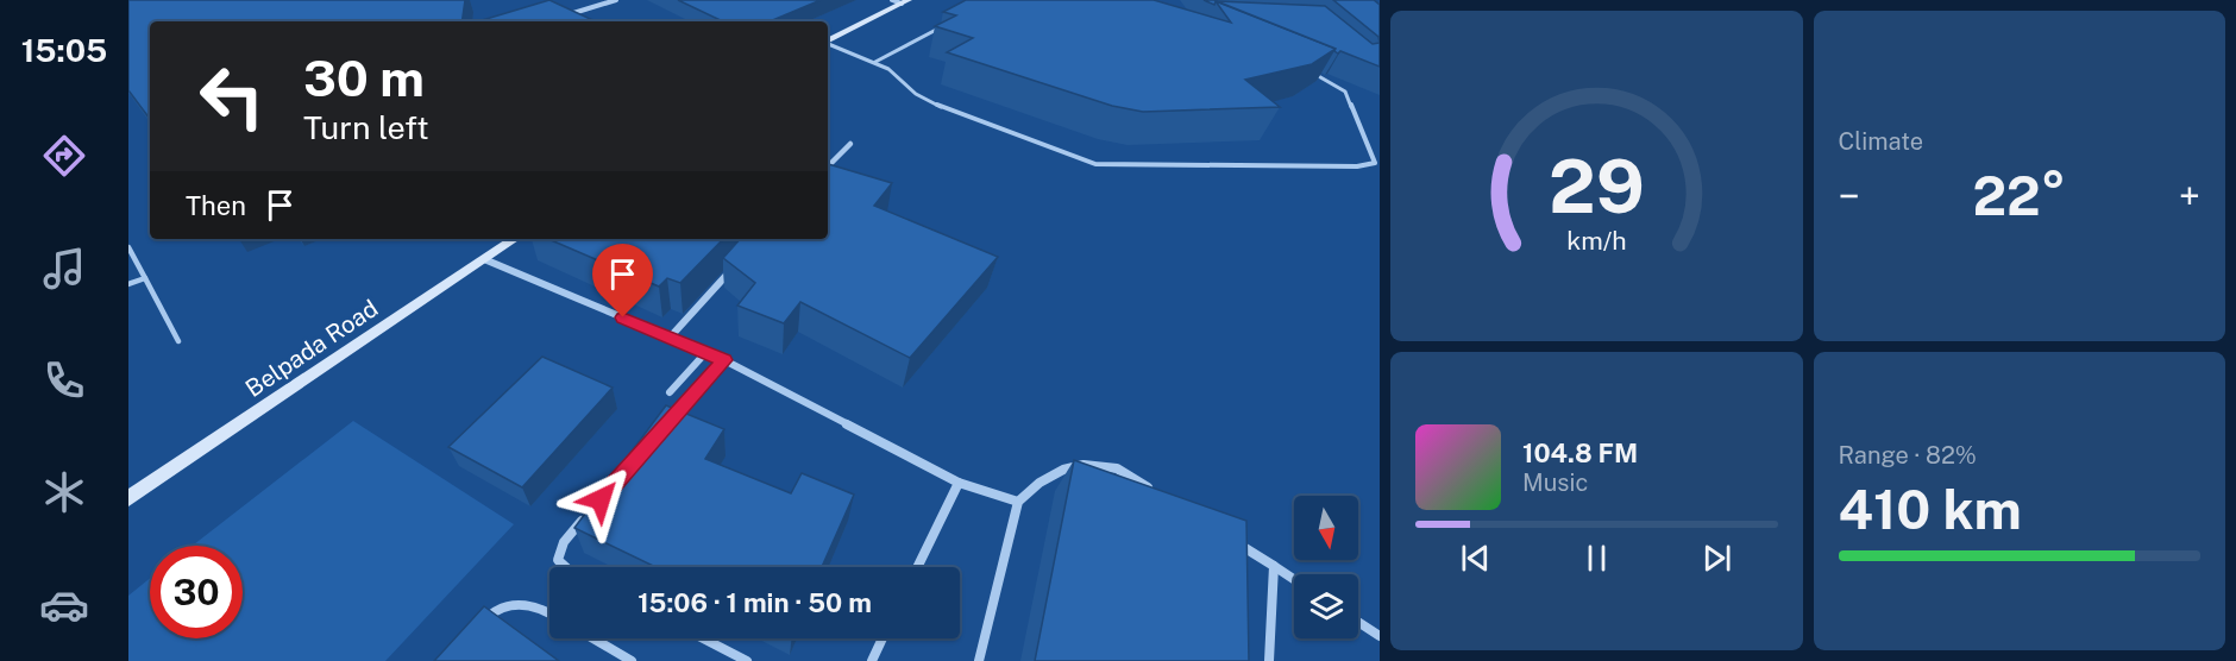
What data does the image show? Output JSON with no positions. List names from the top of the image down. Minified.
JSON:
{"streets":{"street":["Belpada Road"]},"north":"bottom","page":{"tabs":"15:05","tile":["Climate",["Range · 82%","410 km"]],"turn":["30 m","Turn left"],"heat":["−","22°","+"],"then":"Then","song":["104.8 FM","Music"],"limit":"30","trip":"15:06 · 1 min · 50 m","gauge":["29","km/h"]}}
